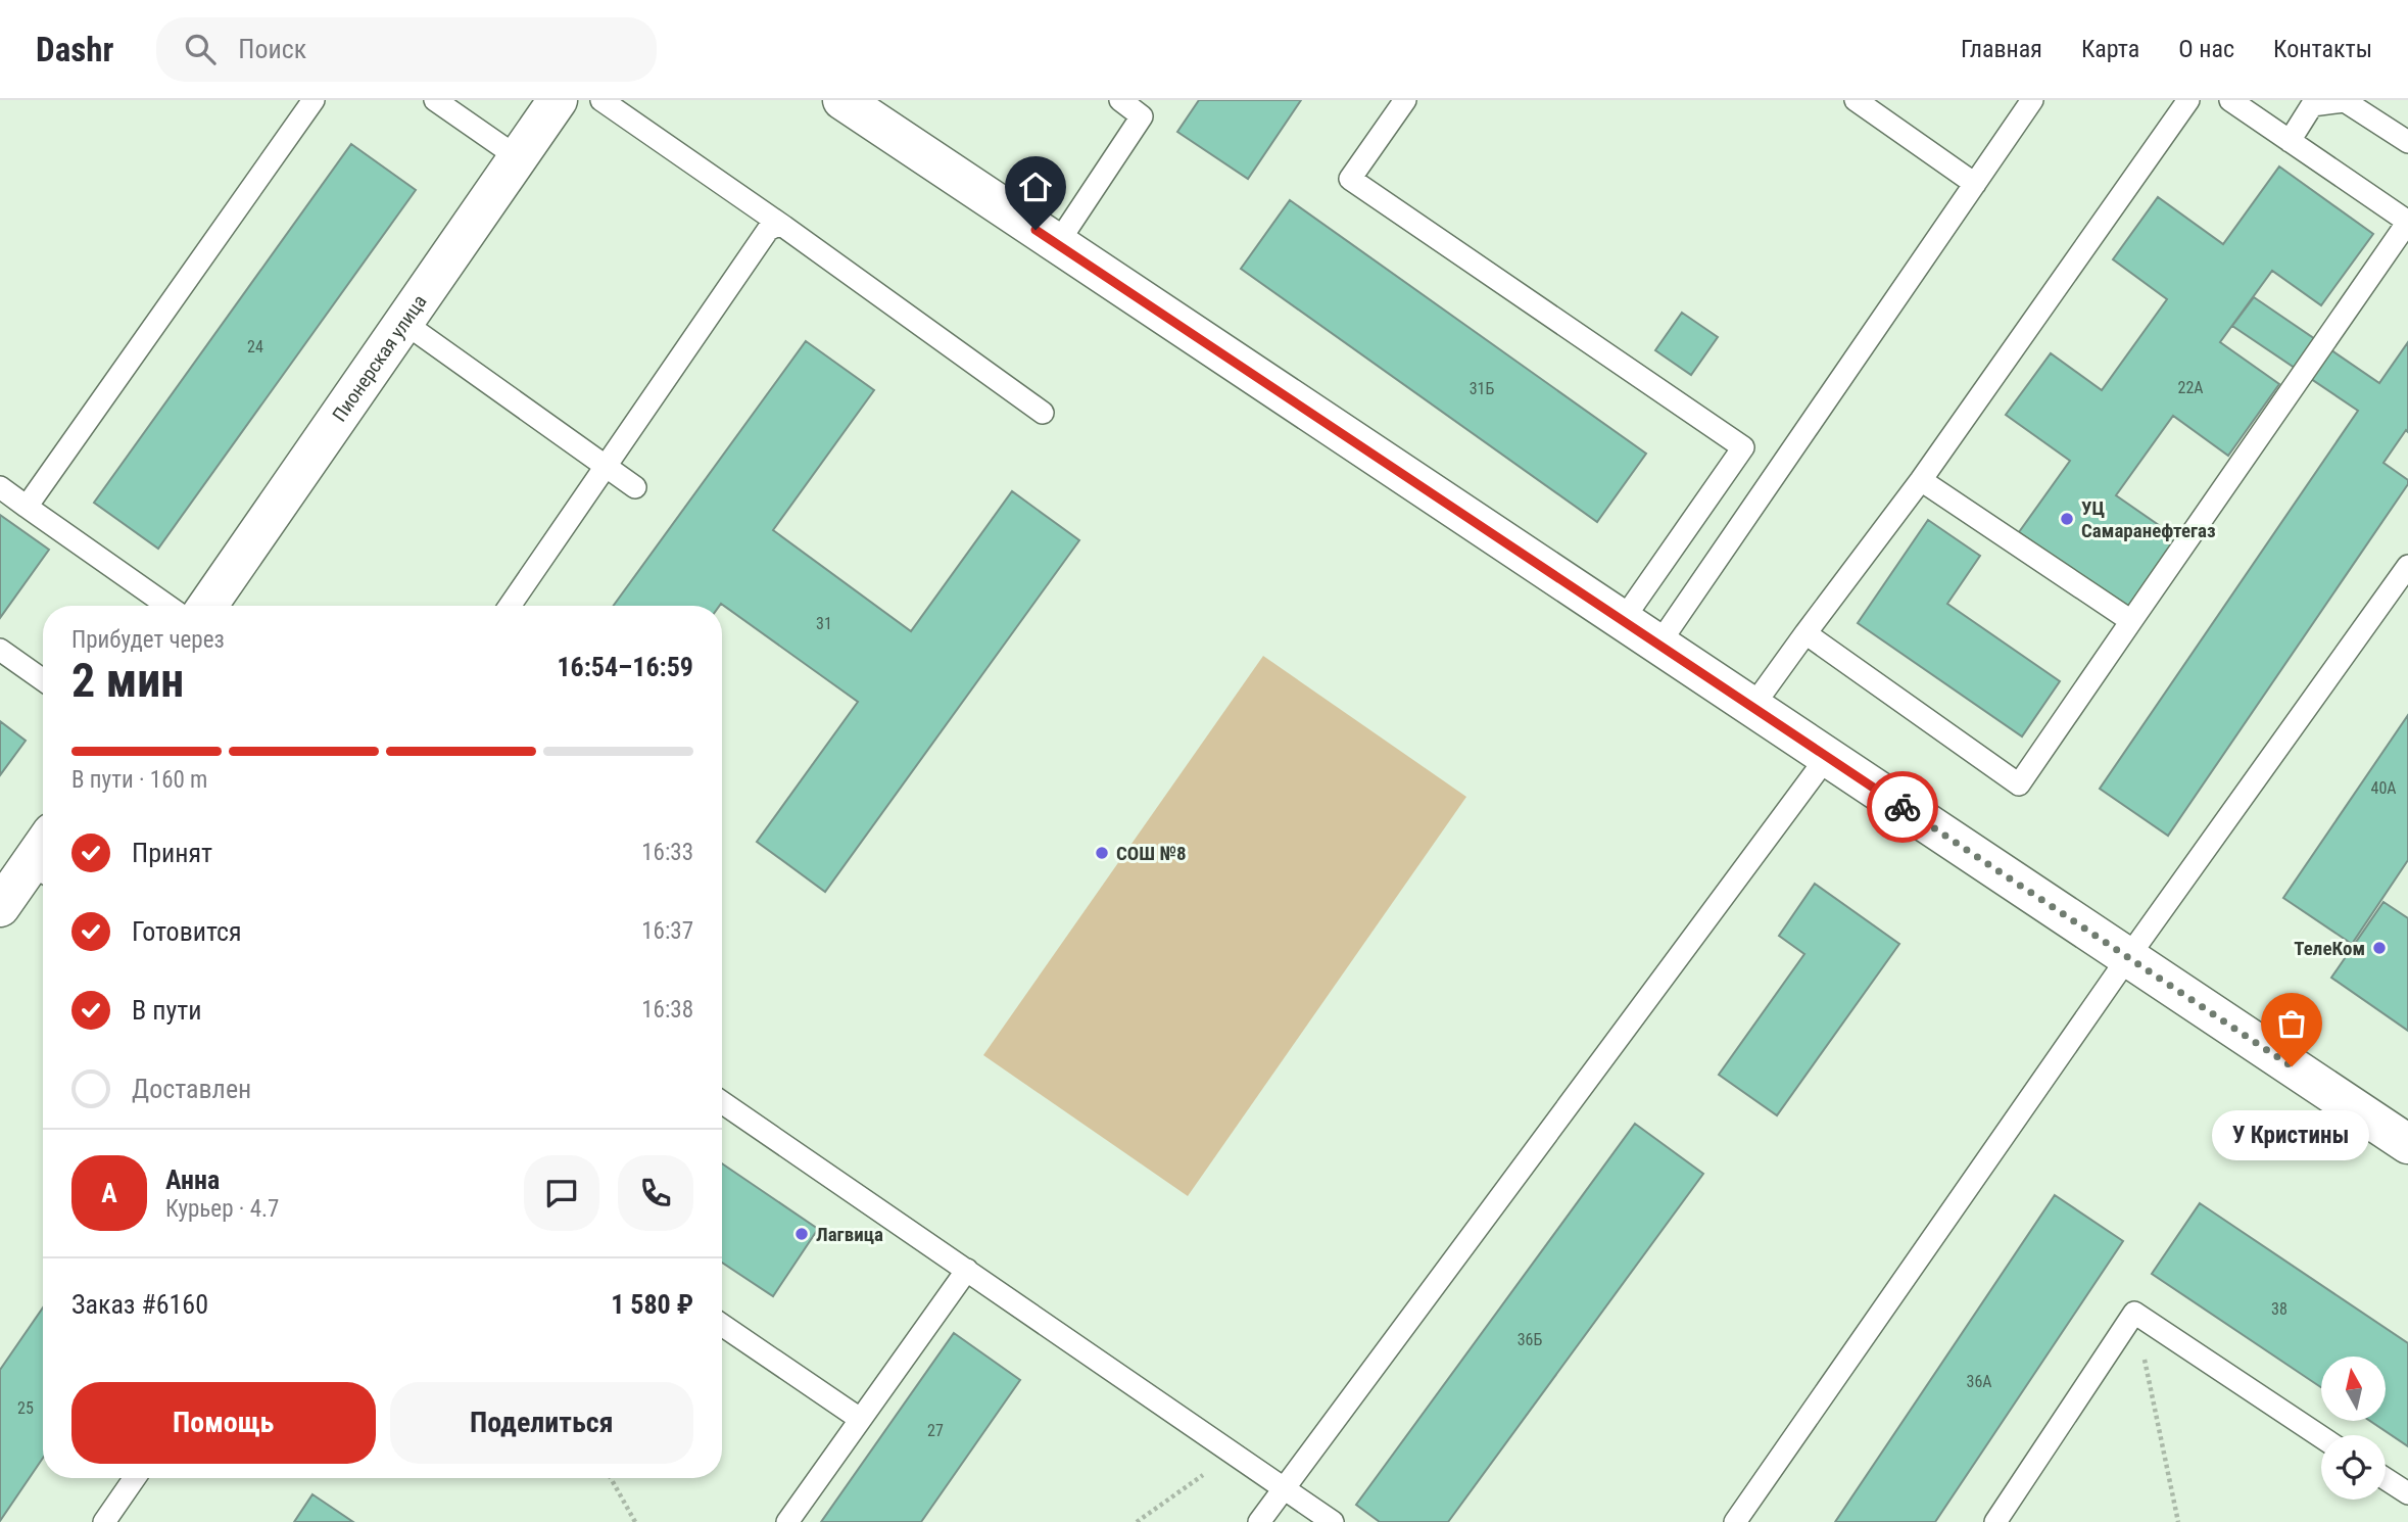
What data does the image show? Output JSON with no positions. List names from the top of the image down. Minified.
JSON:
{"streets":{"street":["Пионерская улица"]},"places":["УЦ Самаранефтегаз","СОШ №8","ТелеКом","У Кристины","Лагвица"],"house_numbers":["24","22А","31Б","31","40А","38","36Б","36А","25","27"],"north":"top","page":{"header":"Dashr","search":"Поиск","nav":["Главная","Карта","О нас","Контакты"],"heading":["2 мин","Прибудет через","16:54–16:59"],"panel":["Анна","Курьер · 4.7","Заказ #6160","1 580 ₽"],"bar":"В пути · 160 m","list":[["Принят","16:33"],["Готовится","16:37"],["В пути","16:38"],"Доставлен"],"bubble":"У Кристины","round":"А","buttons":["Помощь","Поделиться"]}}
